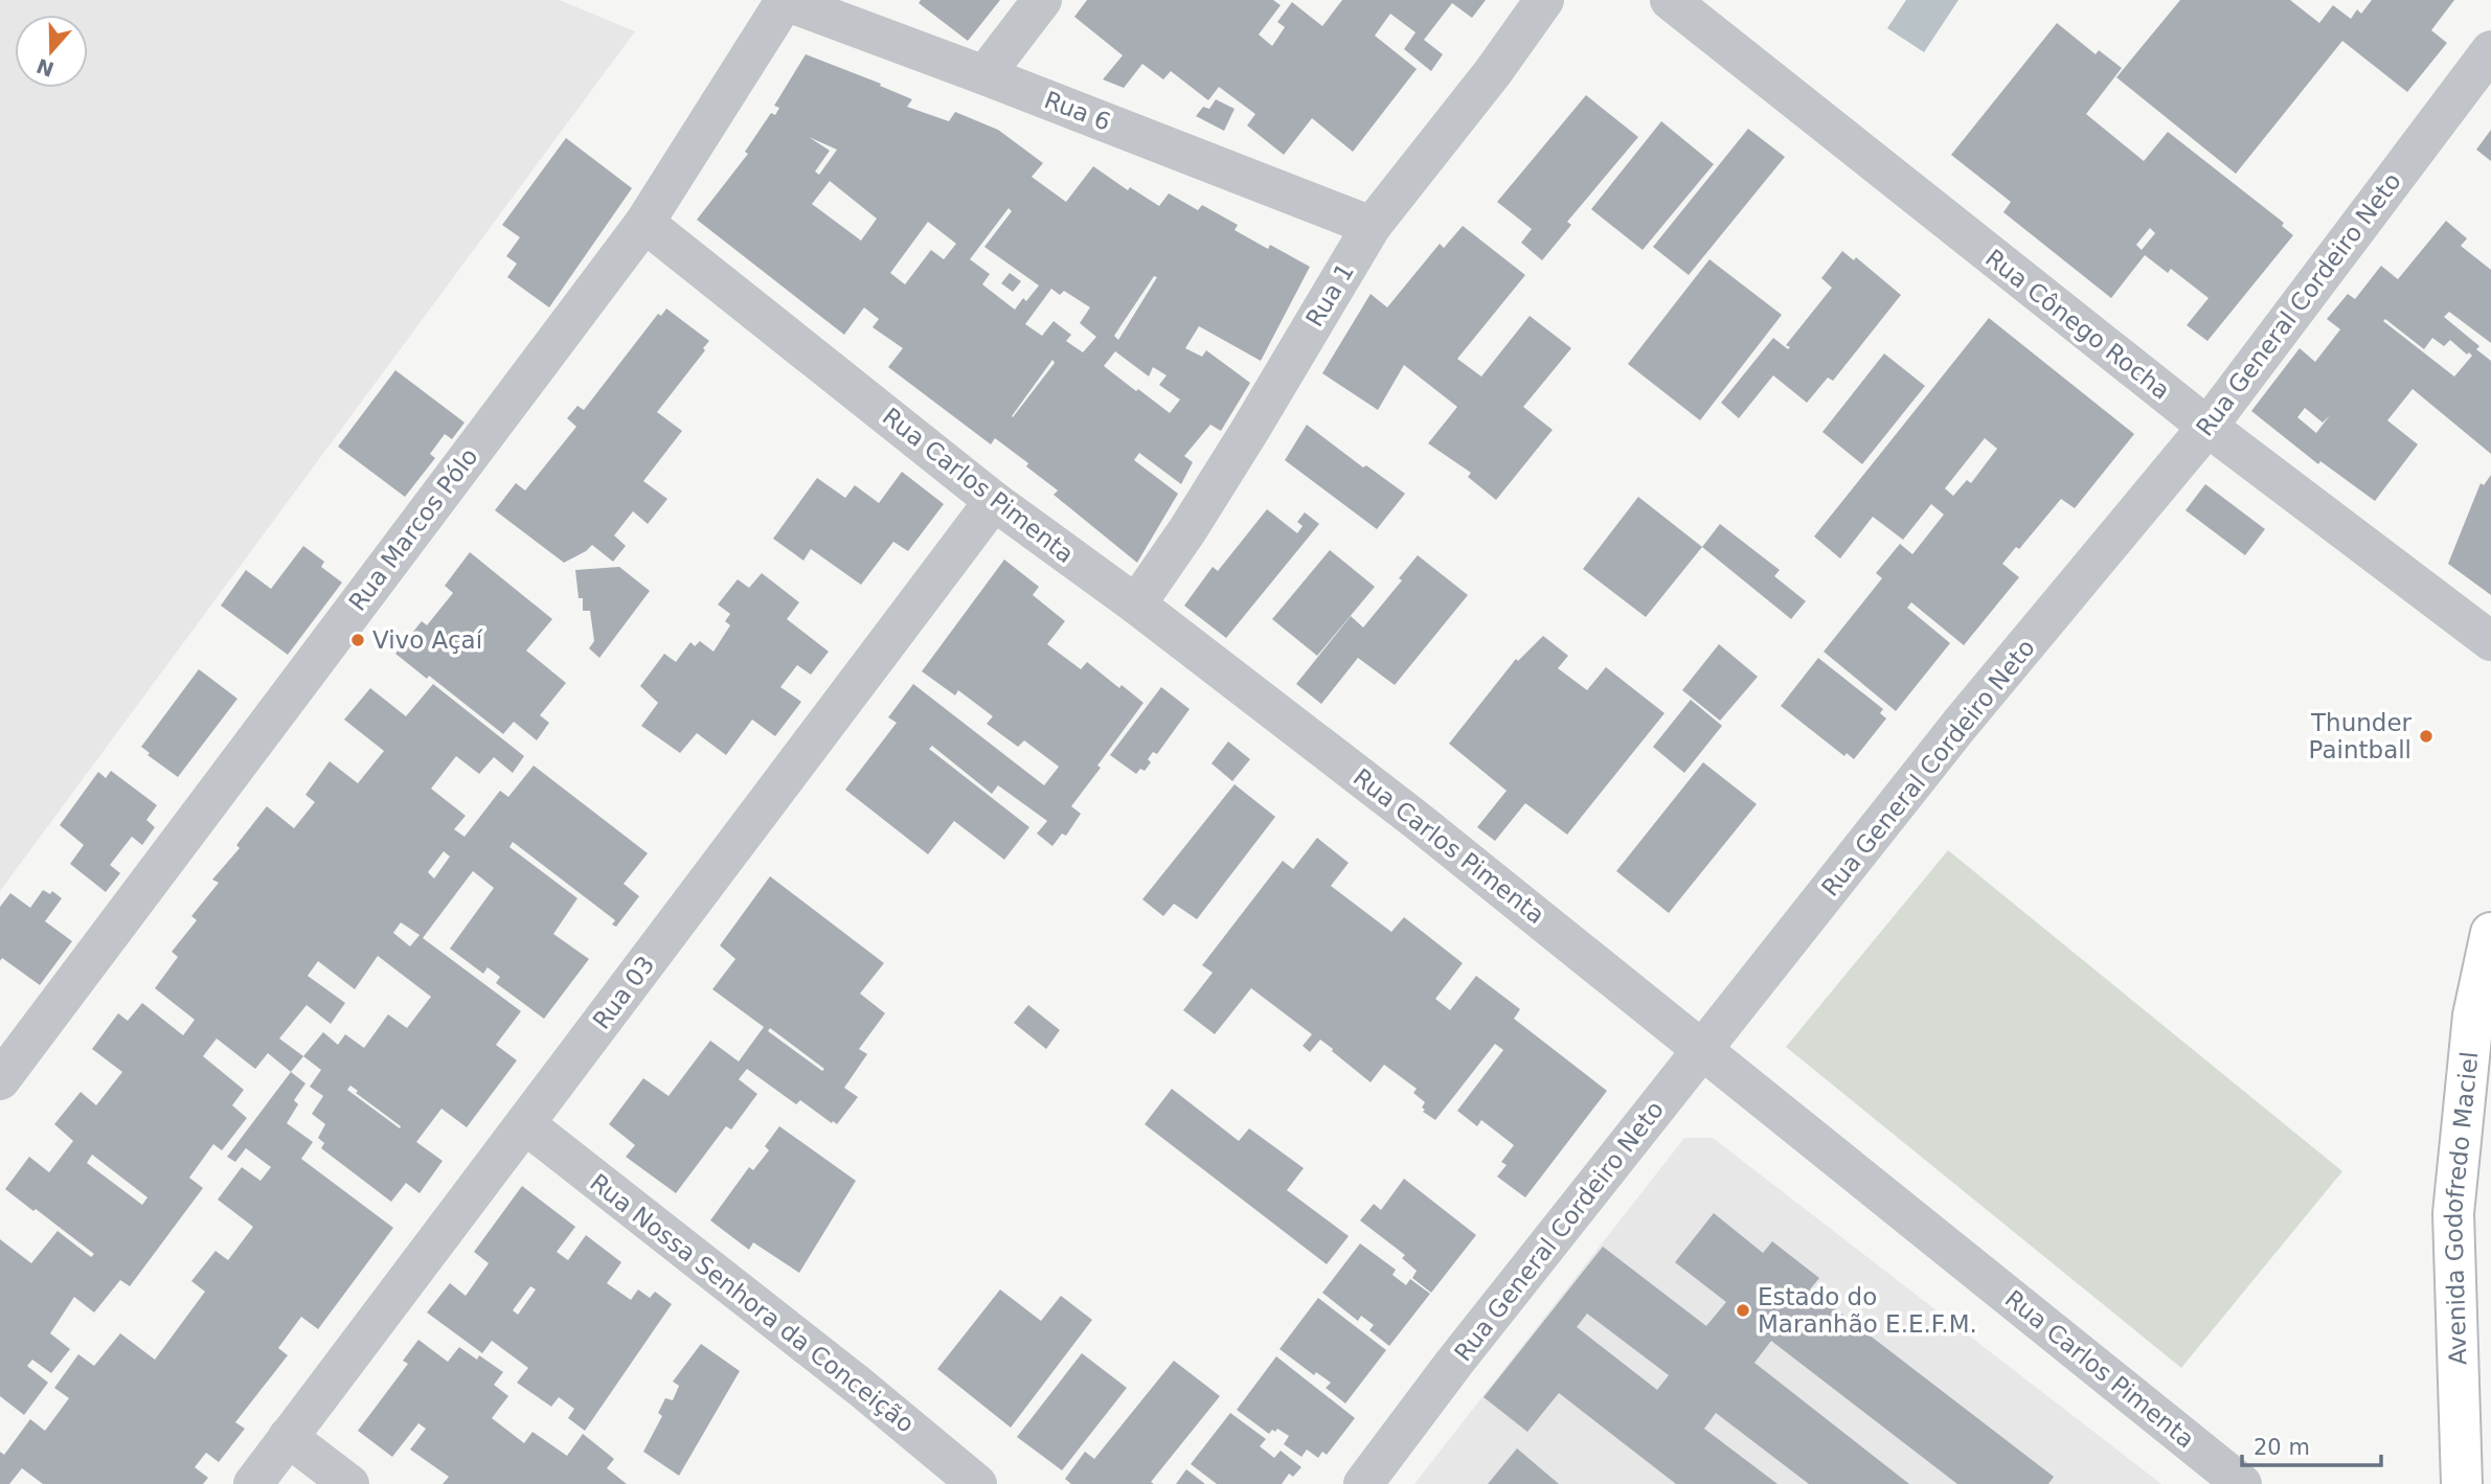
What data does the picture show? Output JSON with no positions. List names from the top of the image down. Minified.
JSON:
{"streets":{"main road":["Avenida Godofredo Maciel"],"street":["Rua 6","Rua 1","Rua General Cordeiro Neto","Rua Cônego Rocha","Rua Carlos Pimenta","Rua Marcos Pólo","Rua 03","Rua Nossa Senhora da Conceição"]},"crossings":[["Rua 6","Rua 1"],["Rua 6","Rua Marcos Pólo"],["Rua 1","Rua Carlos Pimenta"],["Rua General Cordeiro Neto","Rua Cônego Rocha"],["Rua General Cordeiro Neto","Rua Carlos Pimenta"],["Rua Carlos Pimenta","Rua Marcos Pólo"],["Rua Carlos Pimenta","Rua 03"],["Rua 03","Rua Nossa Senhora da Conceição"]],"places":["Vivo Açaí","Thunder Paintball","Estado do Maranhão E.E.F.M."],"scale_bar":"20 m","north":"bottom"}
